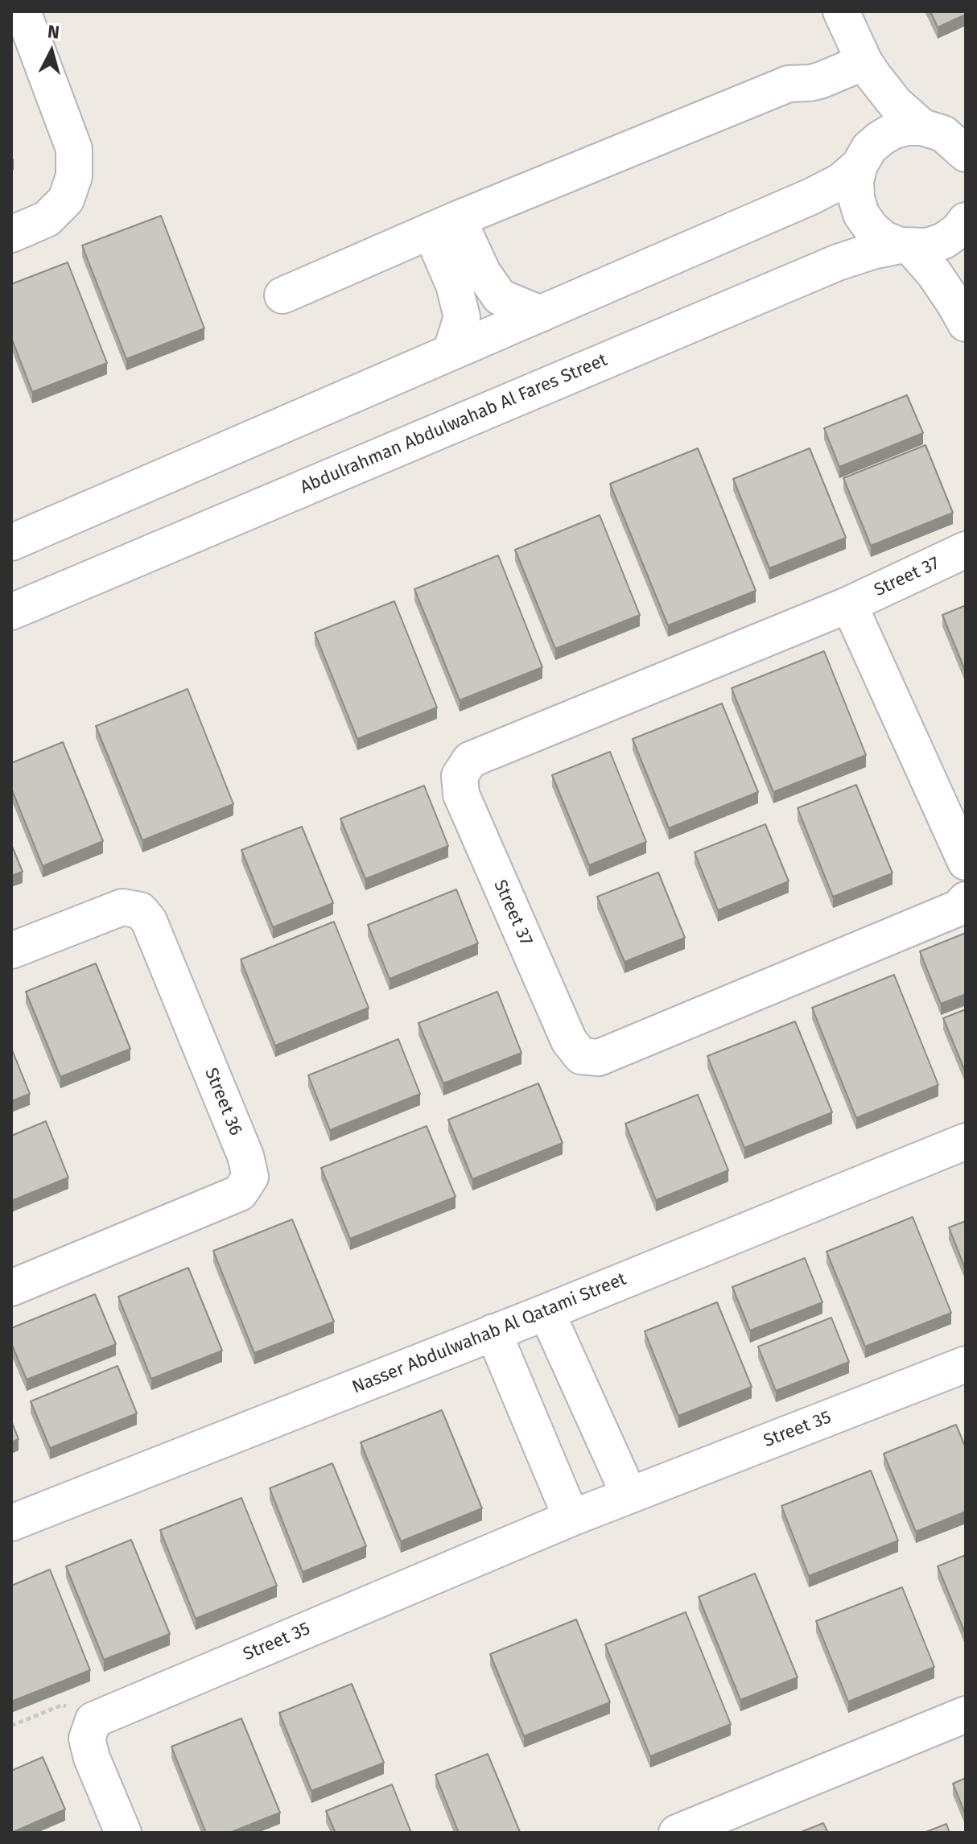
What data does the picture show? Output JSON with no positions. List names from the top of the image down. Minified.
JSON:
{"streets":{"street":["Abdulrahman Abdulwahab Al Fares Street","Street 37","Street 36","Nasser Abdulwahab Al Qatami Street","Street 35"]},"north":"top"}
